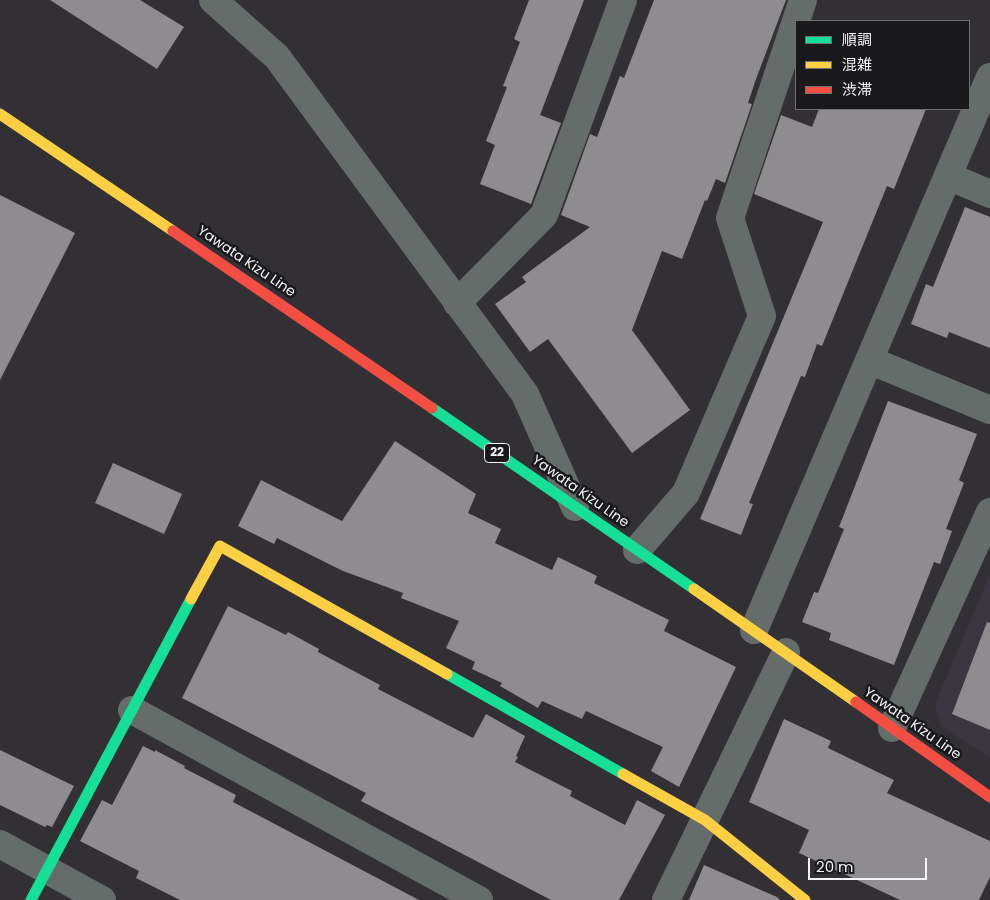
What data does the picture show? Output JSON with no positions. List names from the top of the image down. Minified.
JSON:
{"streets":{"main road":["Yawata Kizu Line","22"]},"legend":["順調","混雑","渋滞"],"scale_bar":"20 m"}
